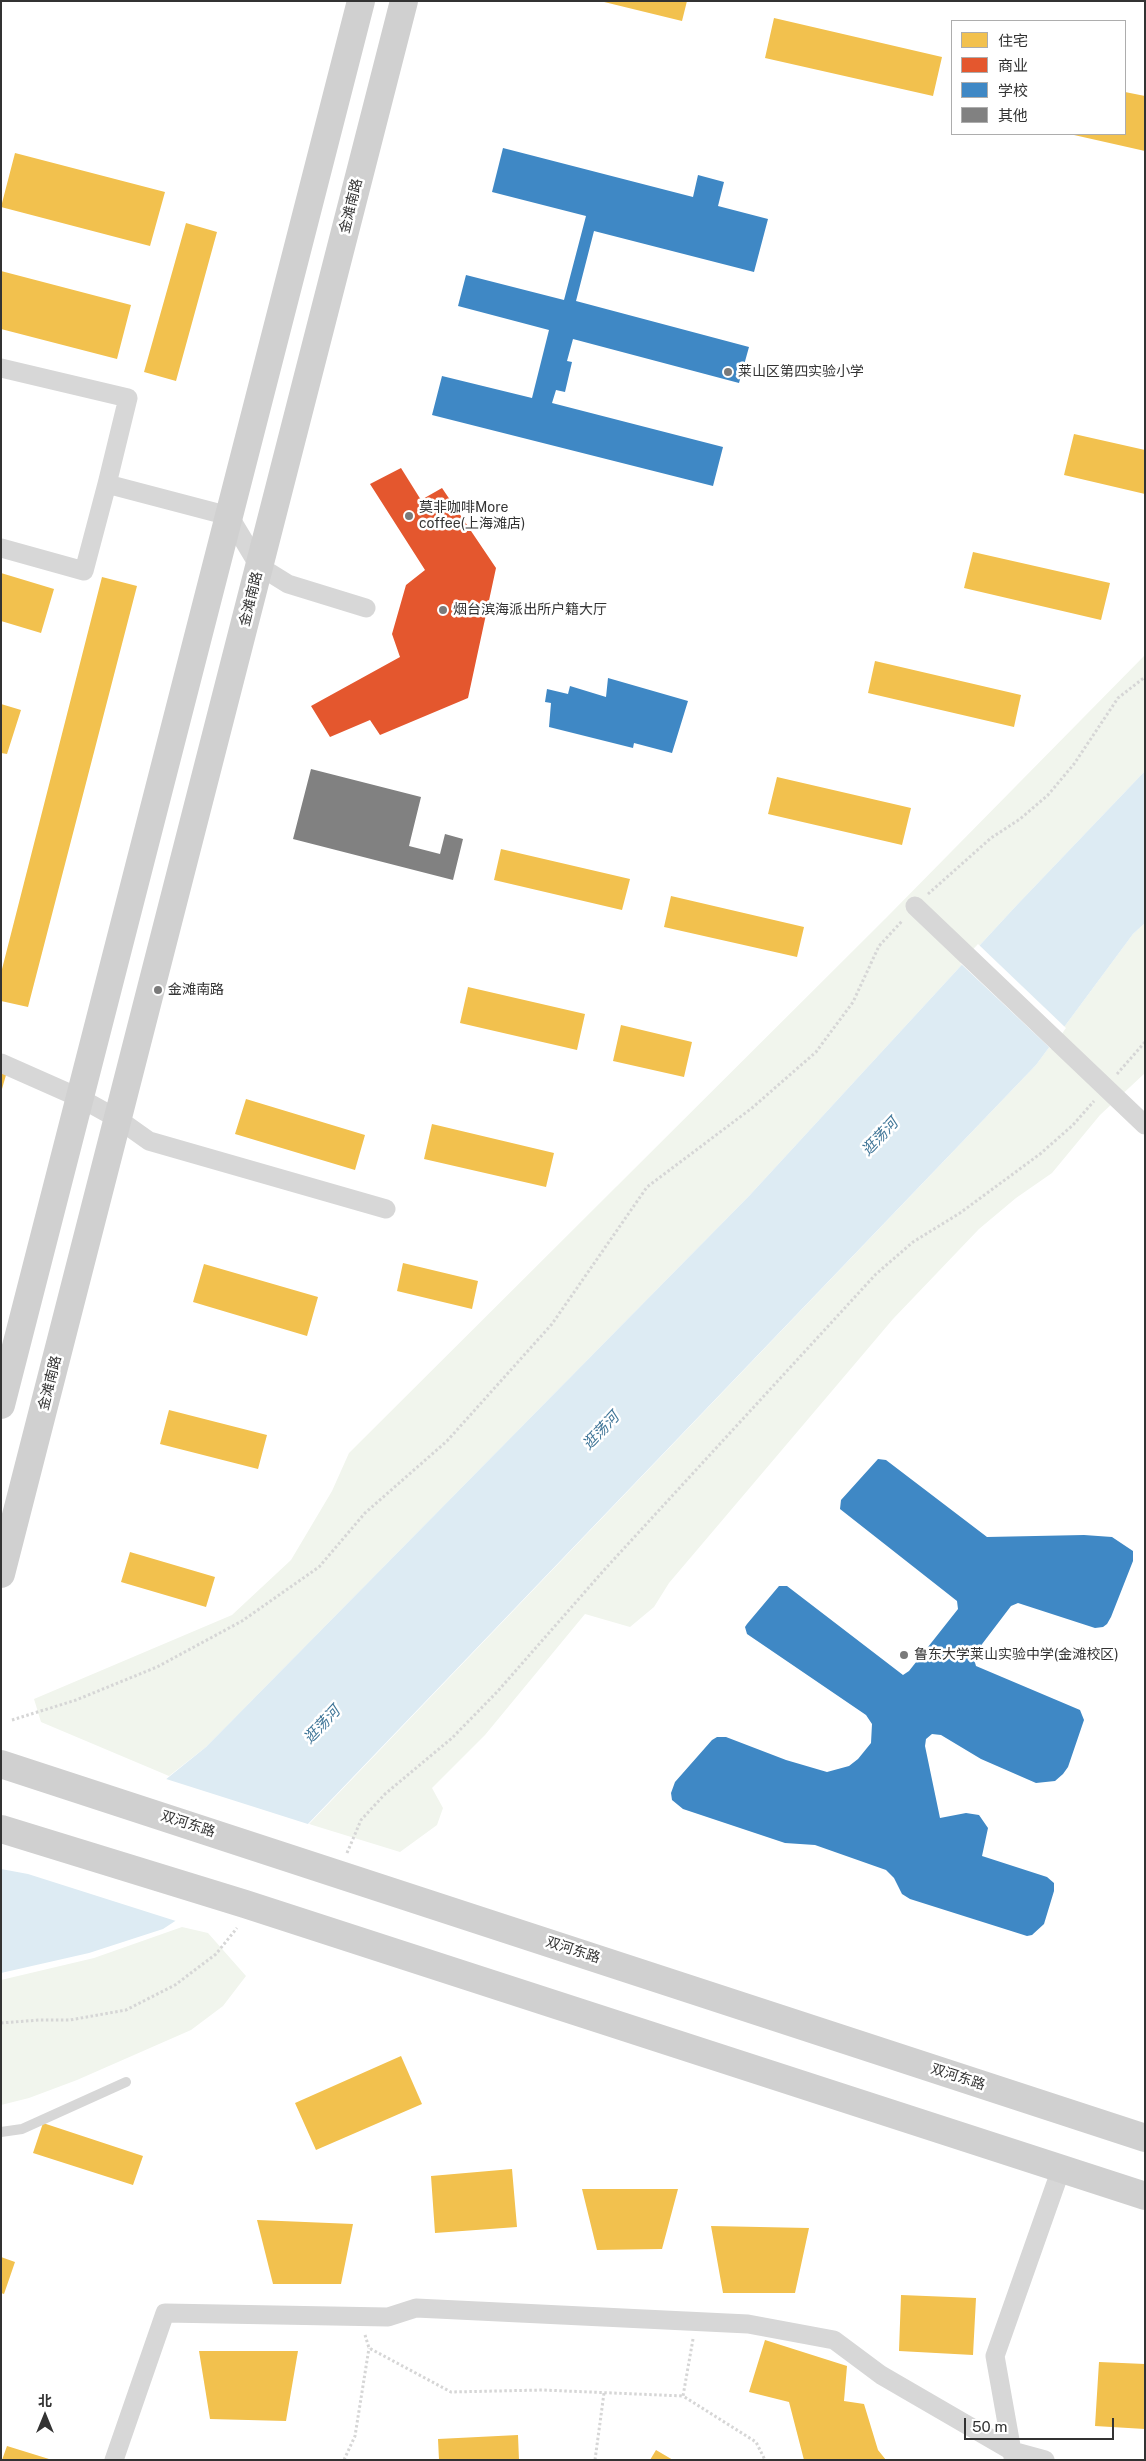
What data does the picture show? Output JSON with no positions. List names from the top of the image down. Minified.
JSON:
{"streets":{"street":["金滩南路","双河东路"]},"water":["逛荡河"],"places":["莱山区第四实验小学","莫非咖啡More coffee(上海滩店)","烟台滨海派出所户籍大厅","金滩南路","鲁东大学莱山实验中学(金滩校区)"],"legend":["住宅","商业","学校","其他"],"scale_bar":"50 m","north":"top"}
